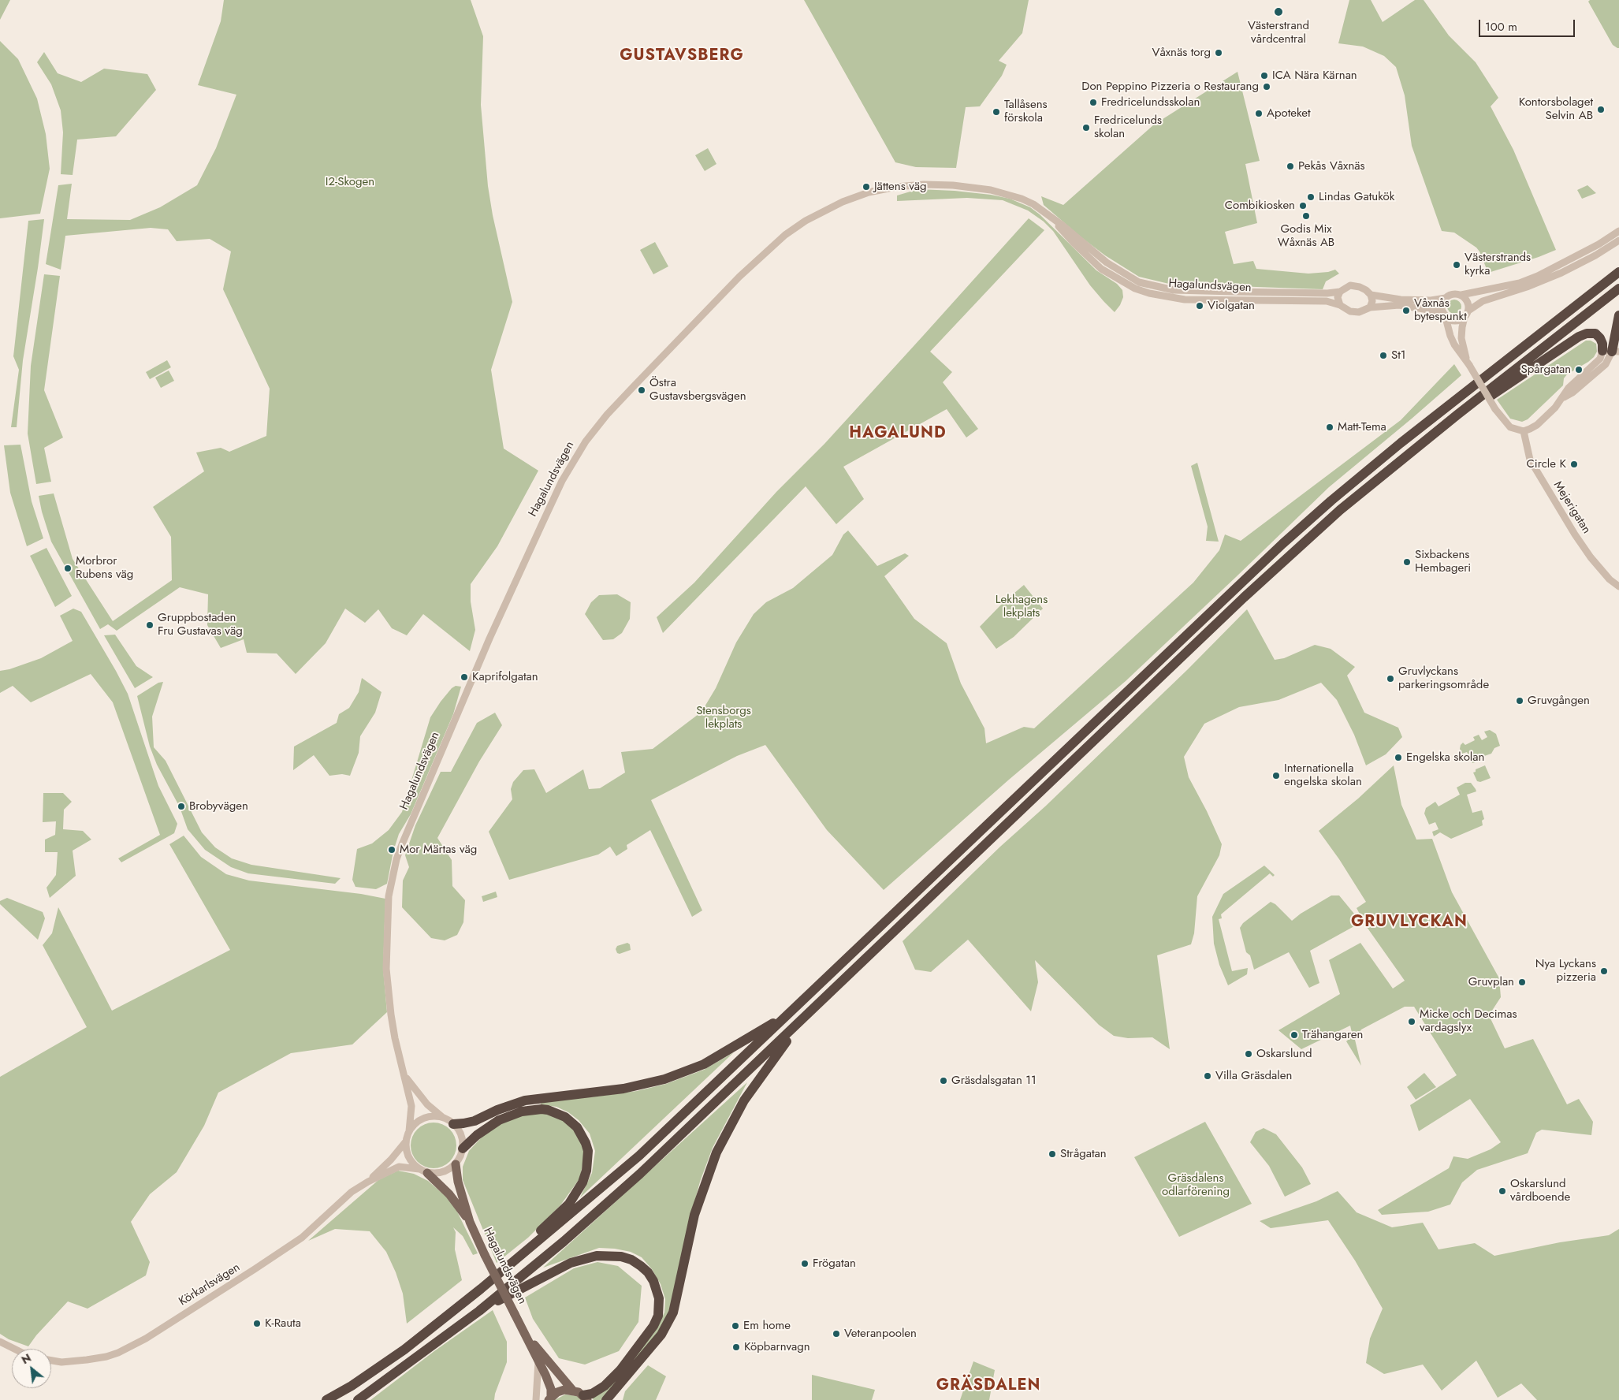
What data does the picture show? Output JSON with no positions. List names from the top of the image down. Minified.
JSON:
{"streets":{"main road":["Hagalundsvägen"],"street":["Mejerigatan","Körkarlsvägen"]},"crossings":[["Hagalundsvägen","Körkarlsvägen"]],"districts":["GUSTAVSBERG","HAGALUND","GRUVLYCKAN","GRÄSDALEN"],"parks":["I2-Skogen","Lekhagens lekplats","Stensborgs lekplats","Gräsdalens odlarförening"],"places":["Västerstrand vårdcentral","Våxnäs torg","ICA Nära Kärnan","Don Peppino Pizzeria o Restaurang","Fredricelundsskolan","Kontorsbolaget Selvin AB","Tallåsens förskola","Apoteket","Fredricelunds skolan","Pekås Våxnäs","Jättens väg","Lindas Gatukök","Combikiosken","Godis Mix Wåxnäs AB","Västerstrands kyrka","Violgatan","Våxnås bytespunkt","St1","Spårgatan","Östra Gustavsbergsvägen","Matt-Tema","Circle K","Sixbackens Hembageri","Morbror Rubens väg","Gruppbostaden Fru Gustavas väg","Kaprifolgatan","Gruvlyckans parkeringsområde","Gruvgången","Engelska skolan","Internationella engelska skolan","Brobyvägen","Mor Märtas väg","Nya Lyckans pizzeria","Gruvplan","Micke och Decimas vardagslyx","Trähangaren","Oskarslund","Villa Gräsdalen","Gräsdalsgatan 11","Strågatan","Oskarslund vårdboende","Frögatan","K-Rauta","Em home","Veteranpoolen","Köpbarnvagn"],"scale_bar":"100 m","north":"top left"}
